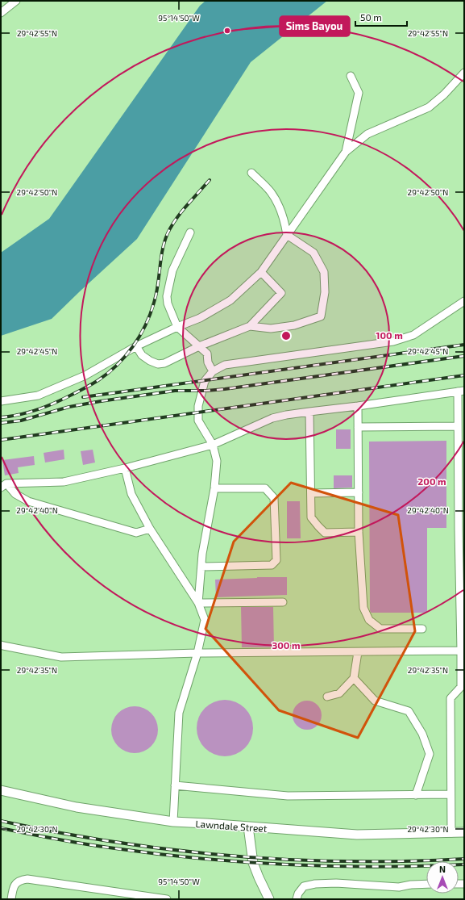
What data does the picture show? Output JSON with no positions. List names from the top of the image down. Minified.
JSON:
{"streets":{"main road":["Lawndale Street"]},"places":["Sims Bayou"],"scale_bar":"50 m","north":"top","coordinates":["95°14'50\"W","29°42'55\"N","29°42'50\"N","29°42'45\"N","29°42'40\"N","29°42'35\"N","29°42'30\"N"],"rings":["100 m","200 m","300 m"]}
